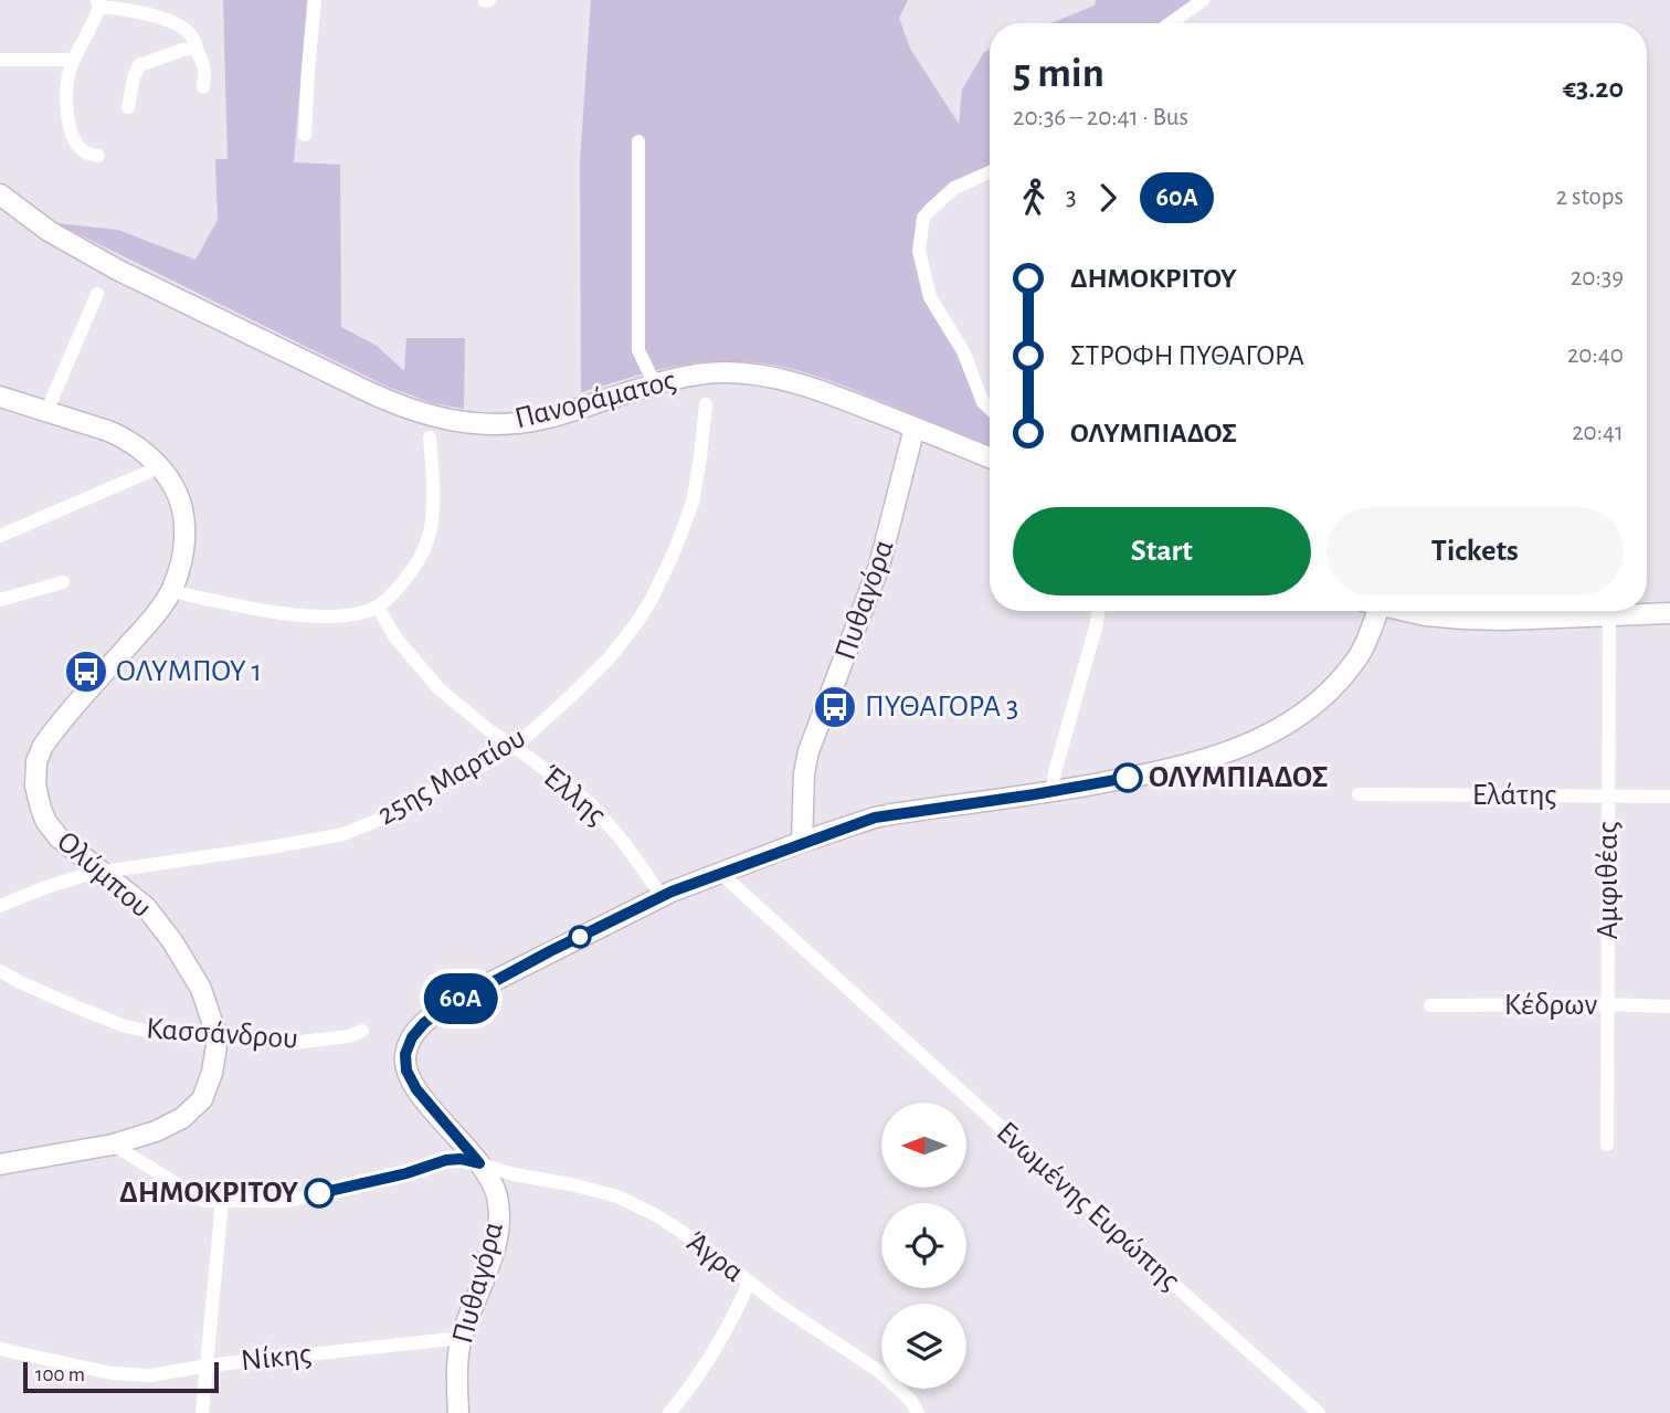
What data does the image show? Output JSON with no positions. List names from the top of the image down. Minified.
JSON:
{"streets":{"street":["Πανοράματος","Πυθαγόρα","25ης Μαρτίου","Έλλης","Ελάτης","Ολύμπου","Αμφιθέας","Κέδρων","Κασσάνδρου","Ενωμένης Ευρώπης","Άγρα","Νίκης"]},"crossings":[["Πανοράματος","Πυθαγόρα"],["Πυθαγόρα","Έλλης"],["Πυθαγόρα","Ενωμένης Ευρώπης"],["Πυθαγόρα","Άγρα"],["Πυθαγόρα","Νίκης"],["25ης Μαρτίου","Έλλης"],["25ης Μαρτίου","Ολύμπου"],["Ελάτης","Αμφιθέας"],["Ολύμπου","Κασσάνδρου"],["Ολύμπου","Άγρα"],["Αμφιθέας","Κέδρων"]],"places":{"bus stop":["ΟΛΥΜΠΟΥ 1","ΠΥΘΑΓΟΡΑ 3"],"other":["ΟΛΥΜΠΙΑΔΟΣ","ΔΗΜΟΚΡΙΤΟΥ"]},"lines":["bus line 60Α"],"scale_bar":"100 m","north":"left","page":{"on_map":"60Α","heading":["5 min","20:36 – 20:41 · Bus","€3.20"],"legs":["3","60Α","2 stops"],"list":[{"name":"ΔΗΜΟΚΡΙΤΟΥ","value":"20:39"},{"name":"ΣΤΡΟΦΗ ΠΥΘΑΓΟΡΑ","value":"20:40"},{"name":"ΟΛΥΜΠΙΑΔΟΣ","value":"20:41"}],"buttons":["Start","Tickets"],"scale":"100 m"}}
